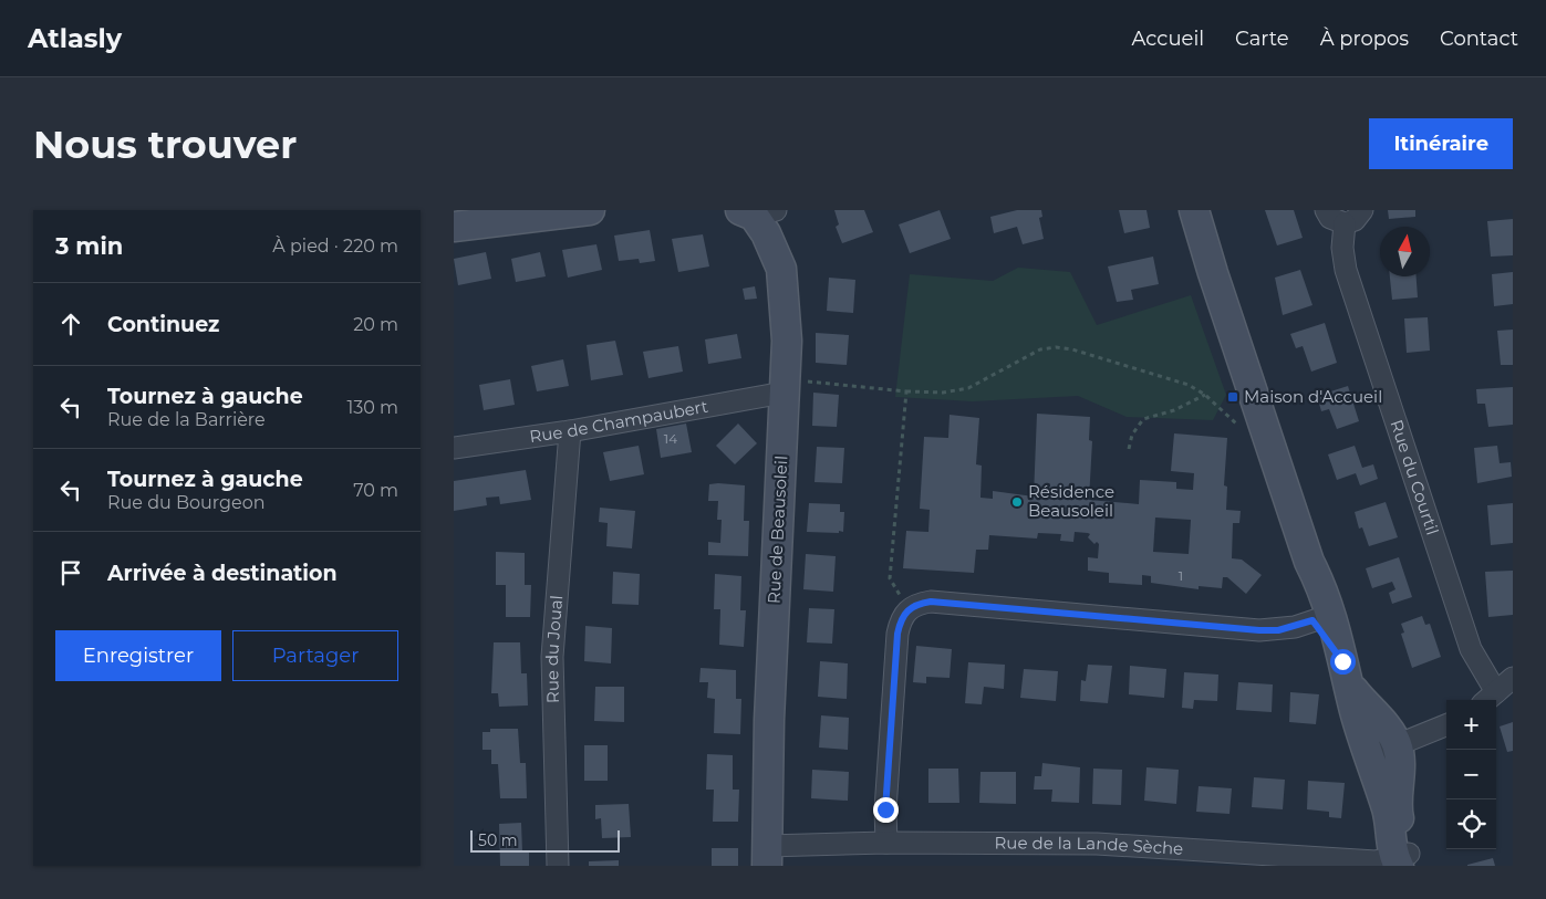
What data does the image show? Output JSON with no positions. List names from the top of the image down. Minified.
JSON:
{"streets":{"main road":["Rue de Beausoleil"],"street":["Rue de Champaubert","Rue du Courtil","Rue du Joual","Rue de la Lande Sèche"]},"crossings":[["Rue de Champaubert","Rue de Beausoleil"],["Rue de Champaubert","Rue du Joual"],["Rue de Beausoleil","Rue de la Lande Sèche"]],"places":{"transit":["Maison d'Accueil"],"other":["Résidence Beausoleil"]},"house_numbers":["14","1"],"scale_bar":"50 m","north":"top","page":{"header":"Atlasly","nav":["Accueil","Carte","À propos","Contact"],"buttons":["Itinéraire",["Enregistrer","Partager"]],"title":"Nous trouver","heading":["3 min","À pied · 220 m"],"list":[["Continuez","20 m"],["Tournez à gauche","Rue de la Barrière","130 m"],["Tournez à gauche","Rue du Bourgeon","70 m"],"Arrivée à destination"],"map_buttons":["+","−"],"scale":"50 m"}}
